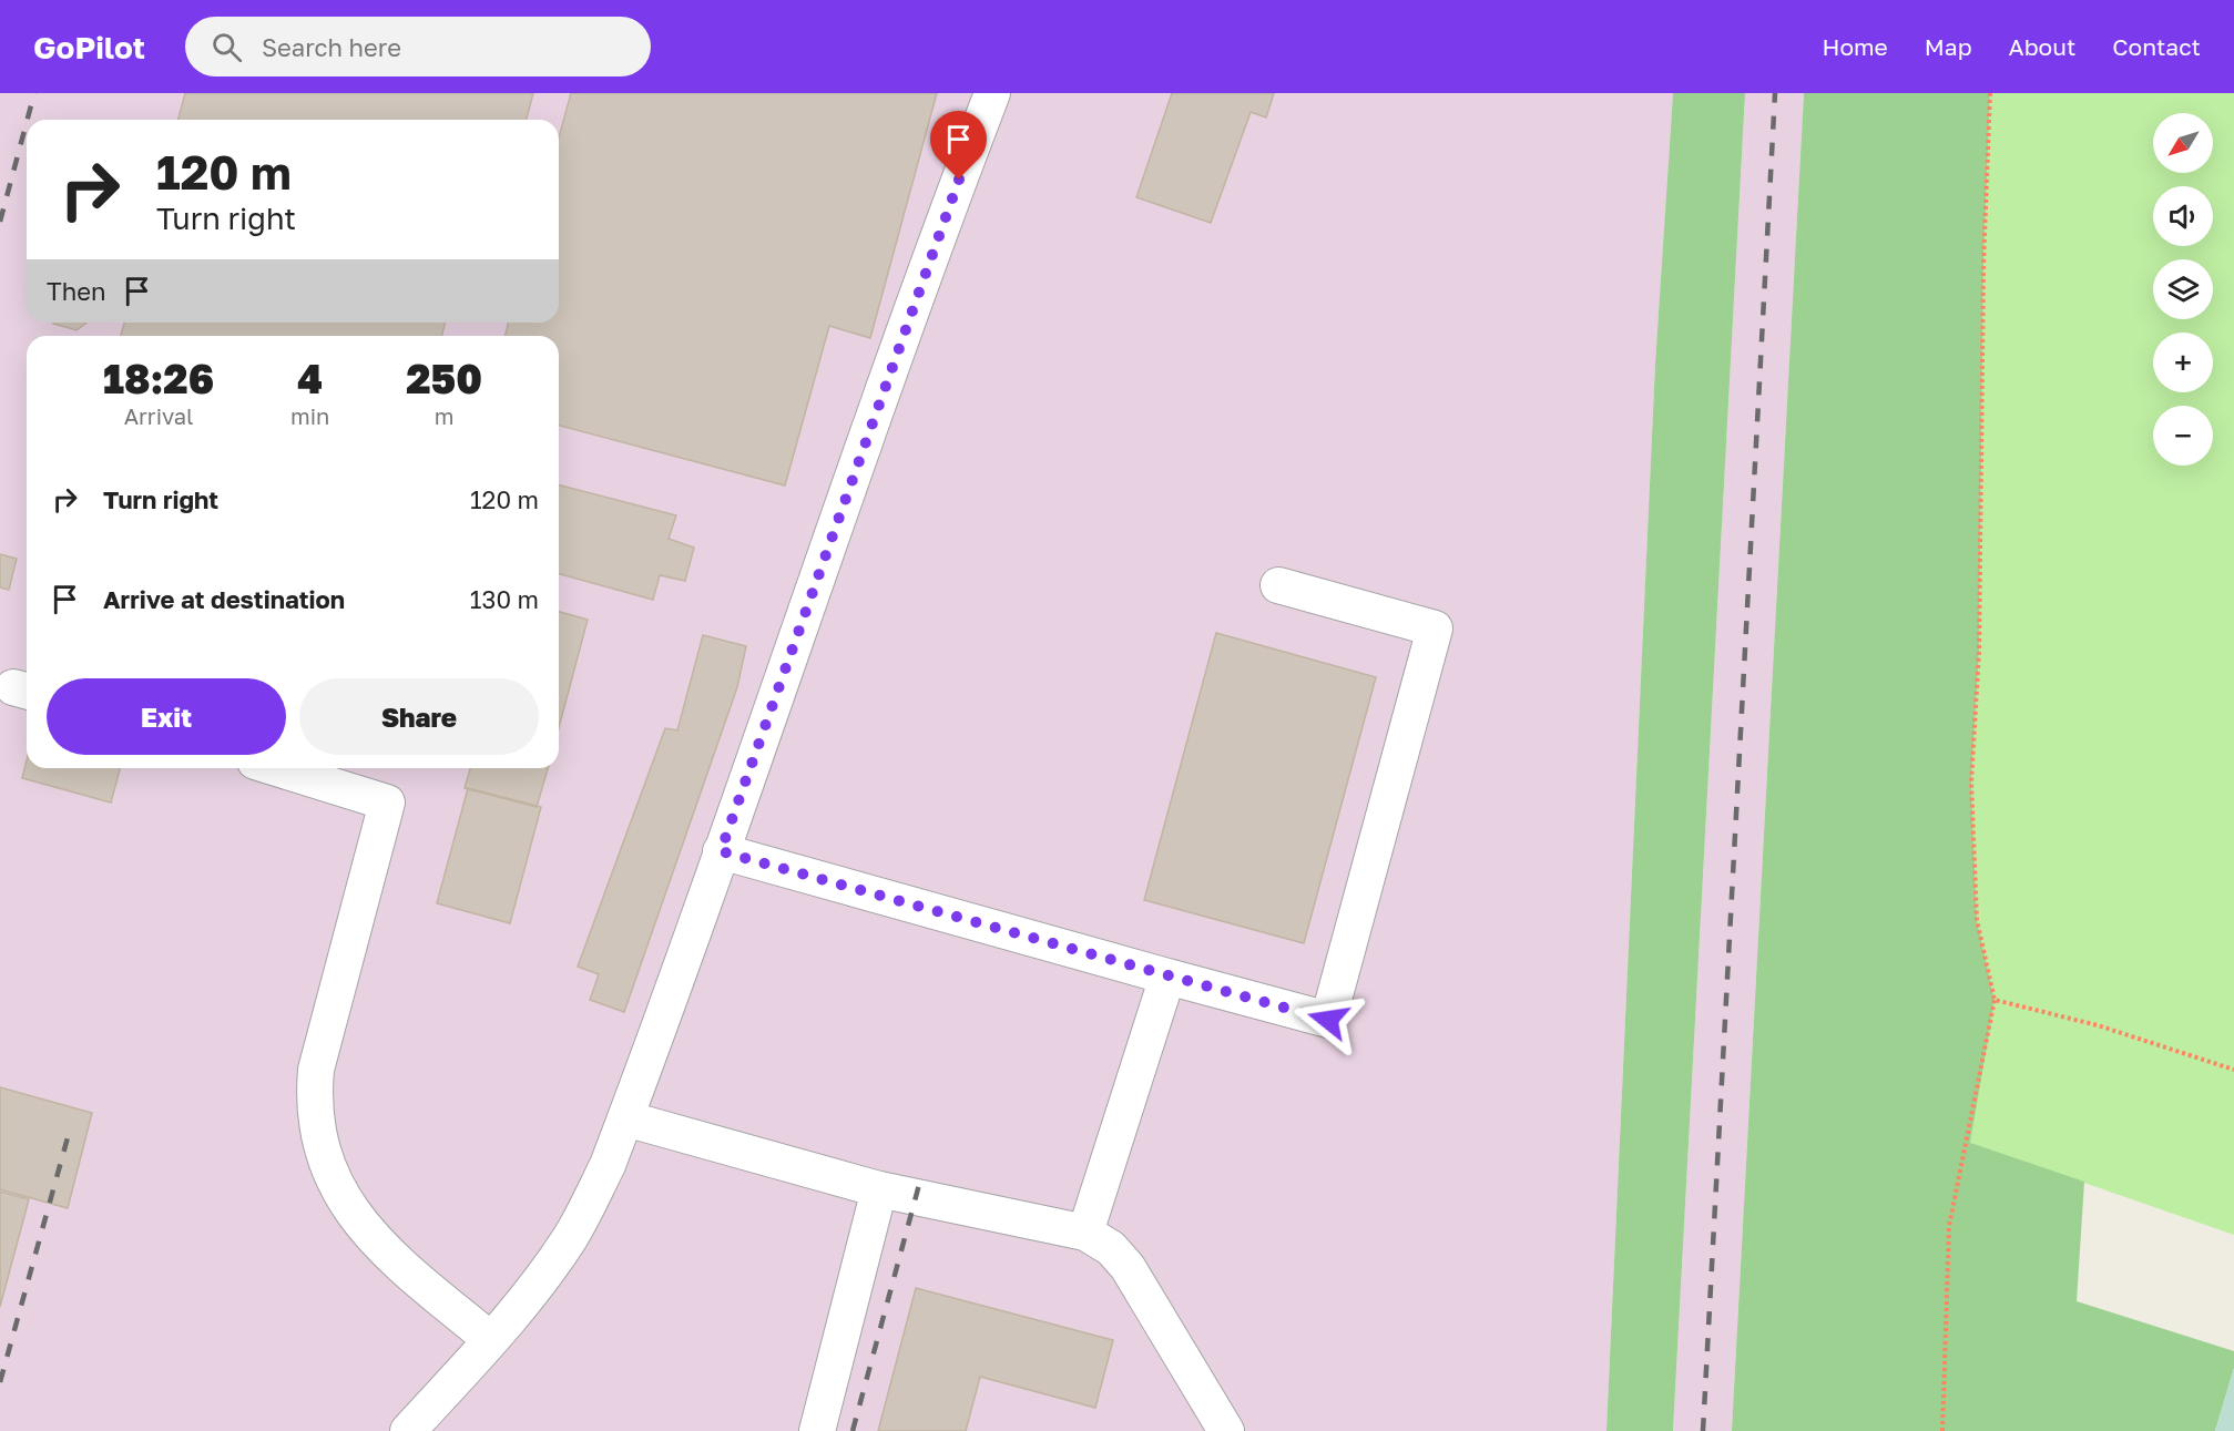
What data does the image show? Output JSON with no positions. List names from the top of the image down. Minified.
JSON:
{"north":"bottom left","page":{"header":"GoPilot","search":"Search here","nav":["Home","Map","About","Contact"],"map_buttons":["+","−"],"turn":["120 m","Turn right"],"then":"Then","eta":["18:26","Arrival","4","min","250","m"],"list":[{"name":"Turn right","value":"120 m"},{"name":"Arrive at destination","value":"130 m"}],"buttons":["Exit","Share"]}}
